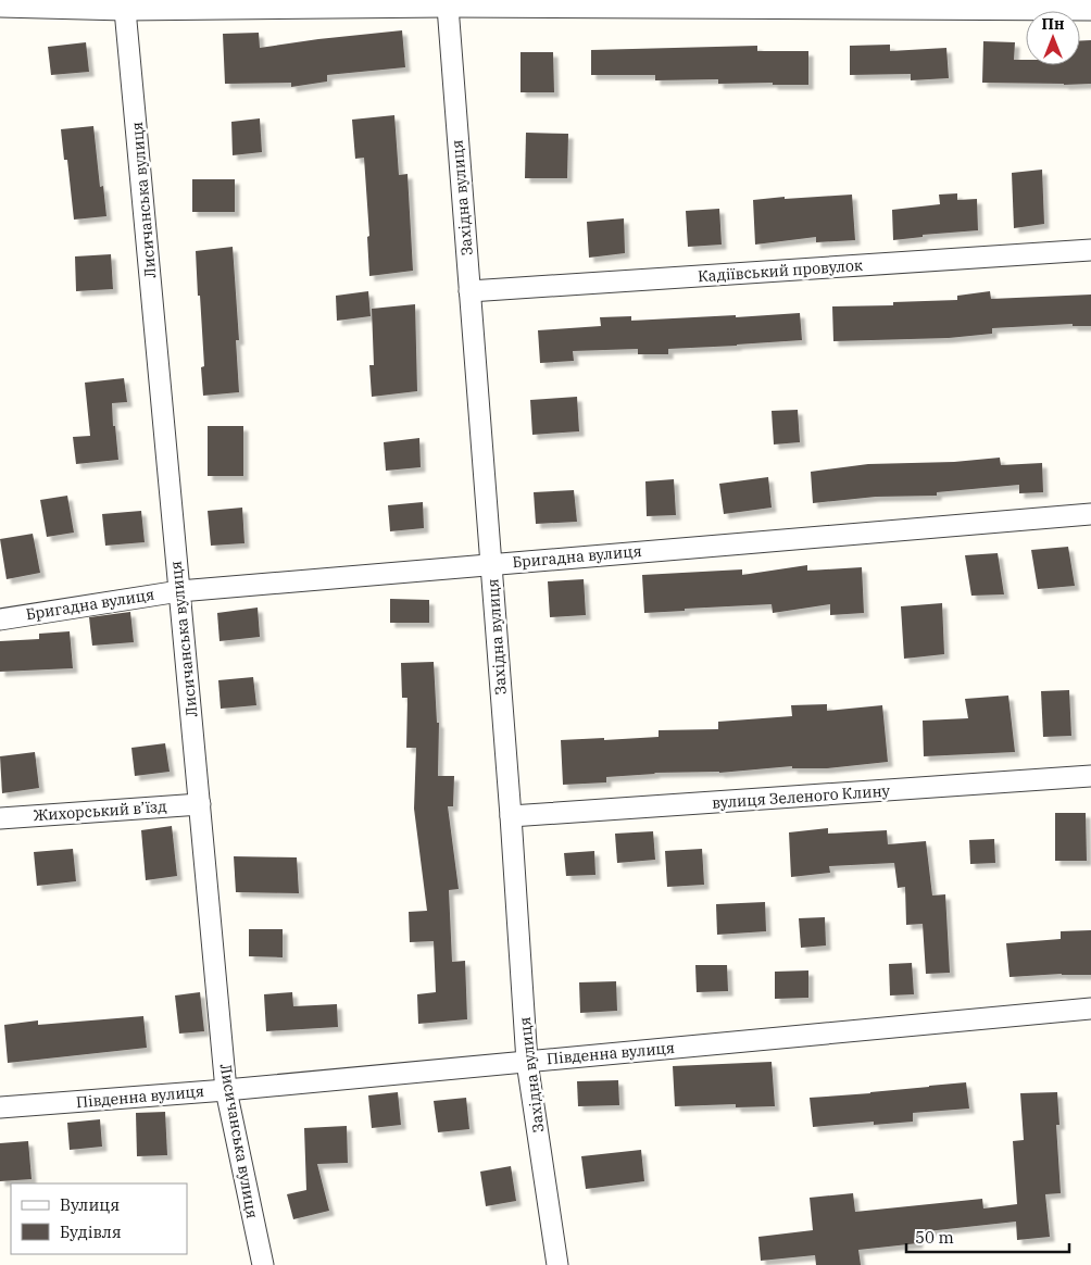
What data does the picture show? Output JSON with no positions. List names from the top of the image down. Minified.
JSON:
{"streets":{"street":["Західна вулиця","Лисичанська вулиця","Кадіївський провулок","Бригадна вулиця","вулиця Зеленого Клину","Жихорський в’їзд","Південна вулиця"]},"crossings":[["Західна вулиця","Кадіївський провулок"],["Західна вулиця","Бригадна вулиця"],["Західна вулиця","вулиця Зеленого Клину"],["Західна вулиця","Південна вулиця"],["Лисичанська вулиця","Бригадна вулиця"],["Лисичанська вулиця","Жихорський в’їзд"],["Лисичанська вулиця","Південна вулиця"]],"legend":["Вулиця","Будівля"],"scale_bar":"50 m","north":"top"}
